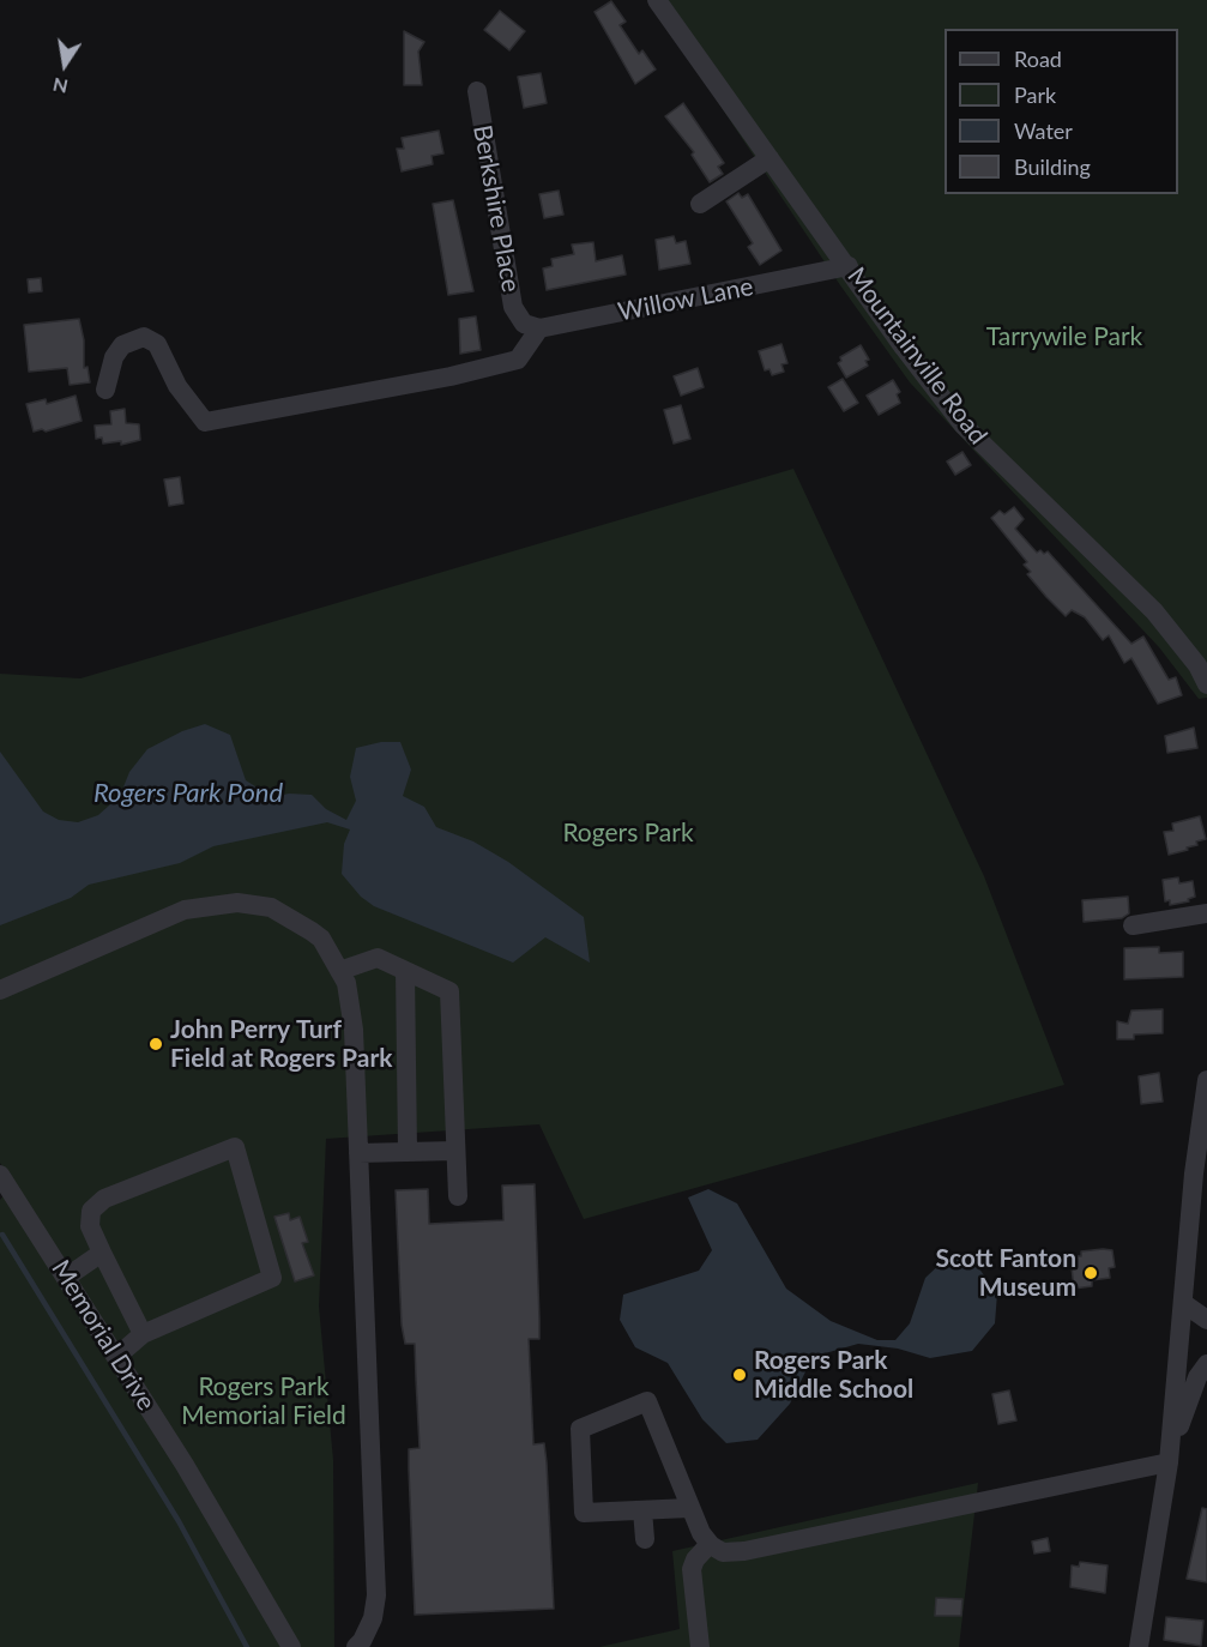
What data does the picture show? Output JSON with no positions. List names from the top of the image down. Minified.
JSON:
{"streets":{"street":["Berkshire Place","Willow Lane","Mountainville Road","Memorial Drive"]},"crossings":[["Berkshire Place","Willow Lane"],["Willow Lane","Mountainville Road"]],"water":["Rogers Park Pond"],"parks":["Tarrywile Park","Rogers Park","Rogers Park Memorial Field"],"places":["John Perry Turf Field at Rogers Park","Scott Fanton Museum","Rogers Park Middle School"],"legend":["Road","Park","Water","Building"],"north":"bottom"}
